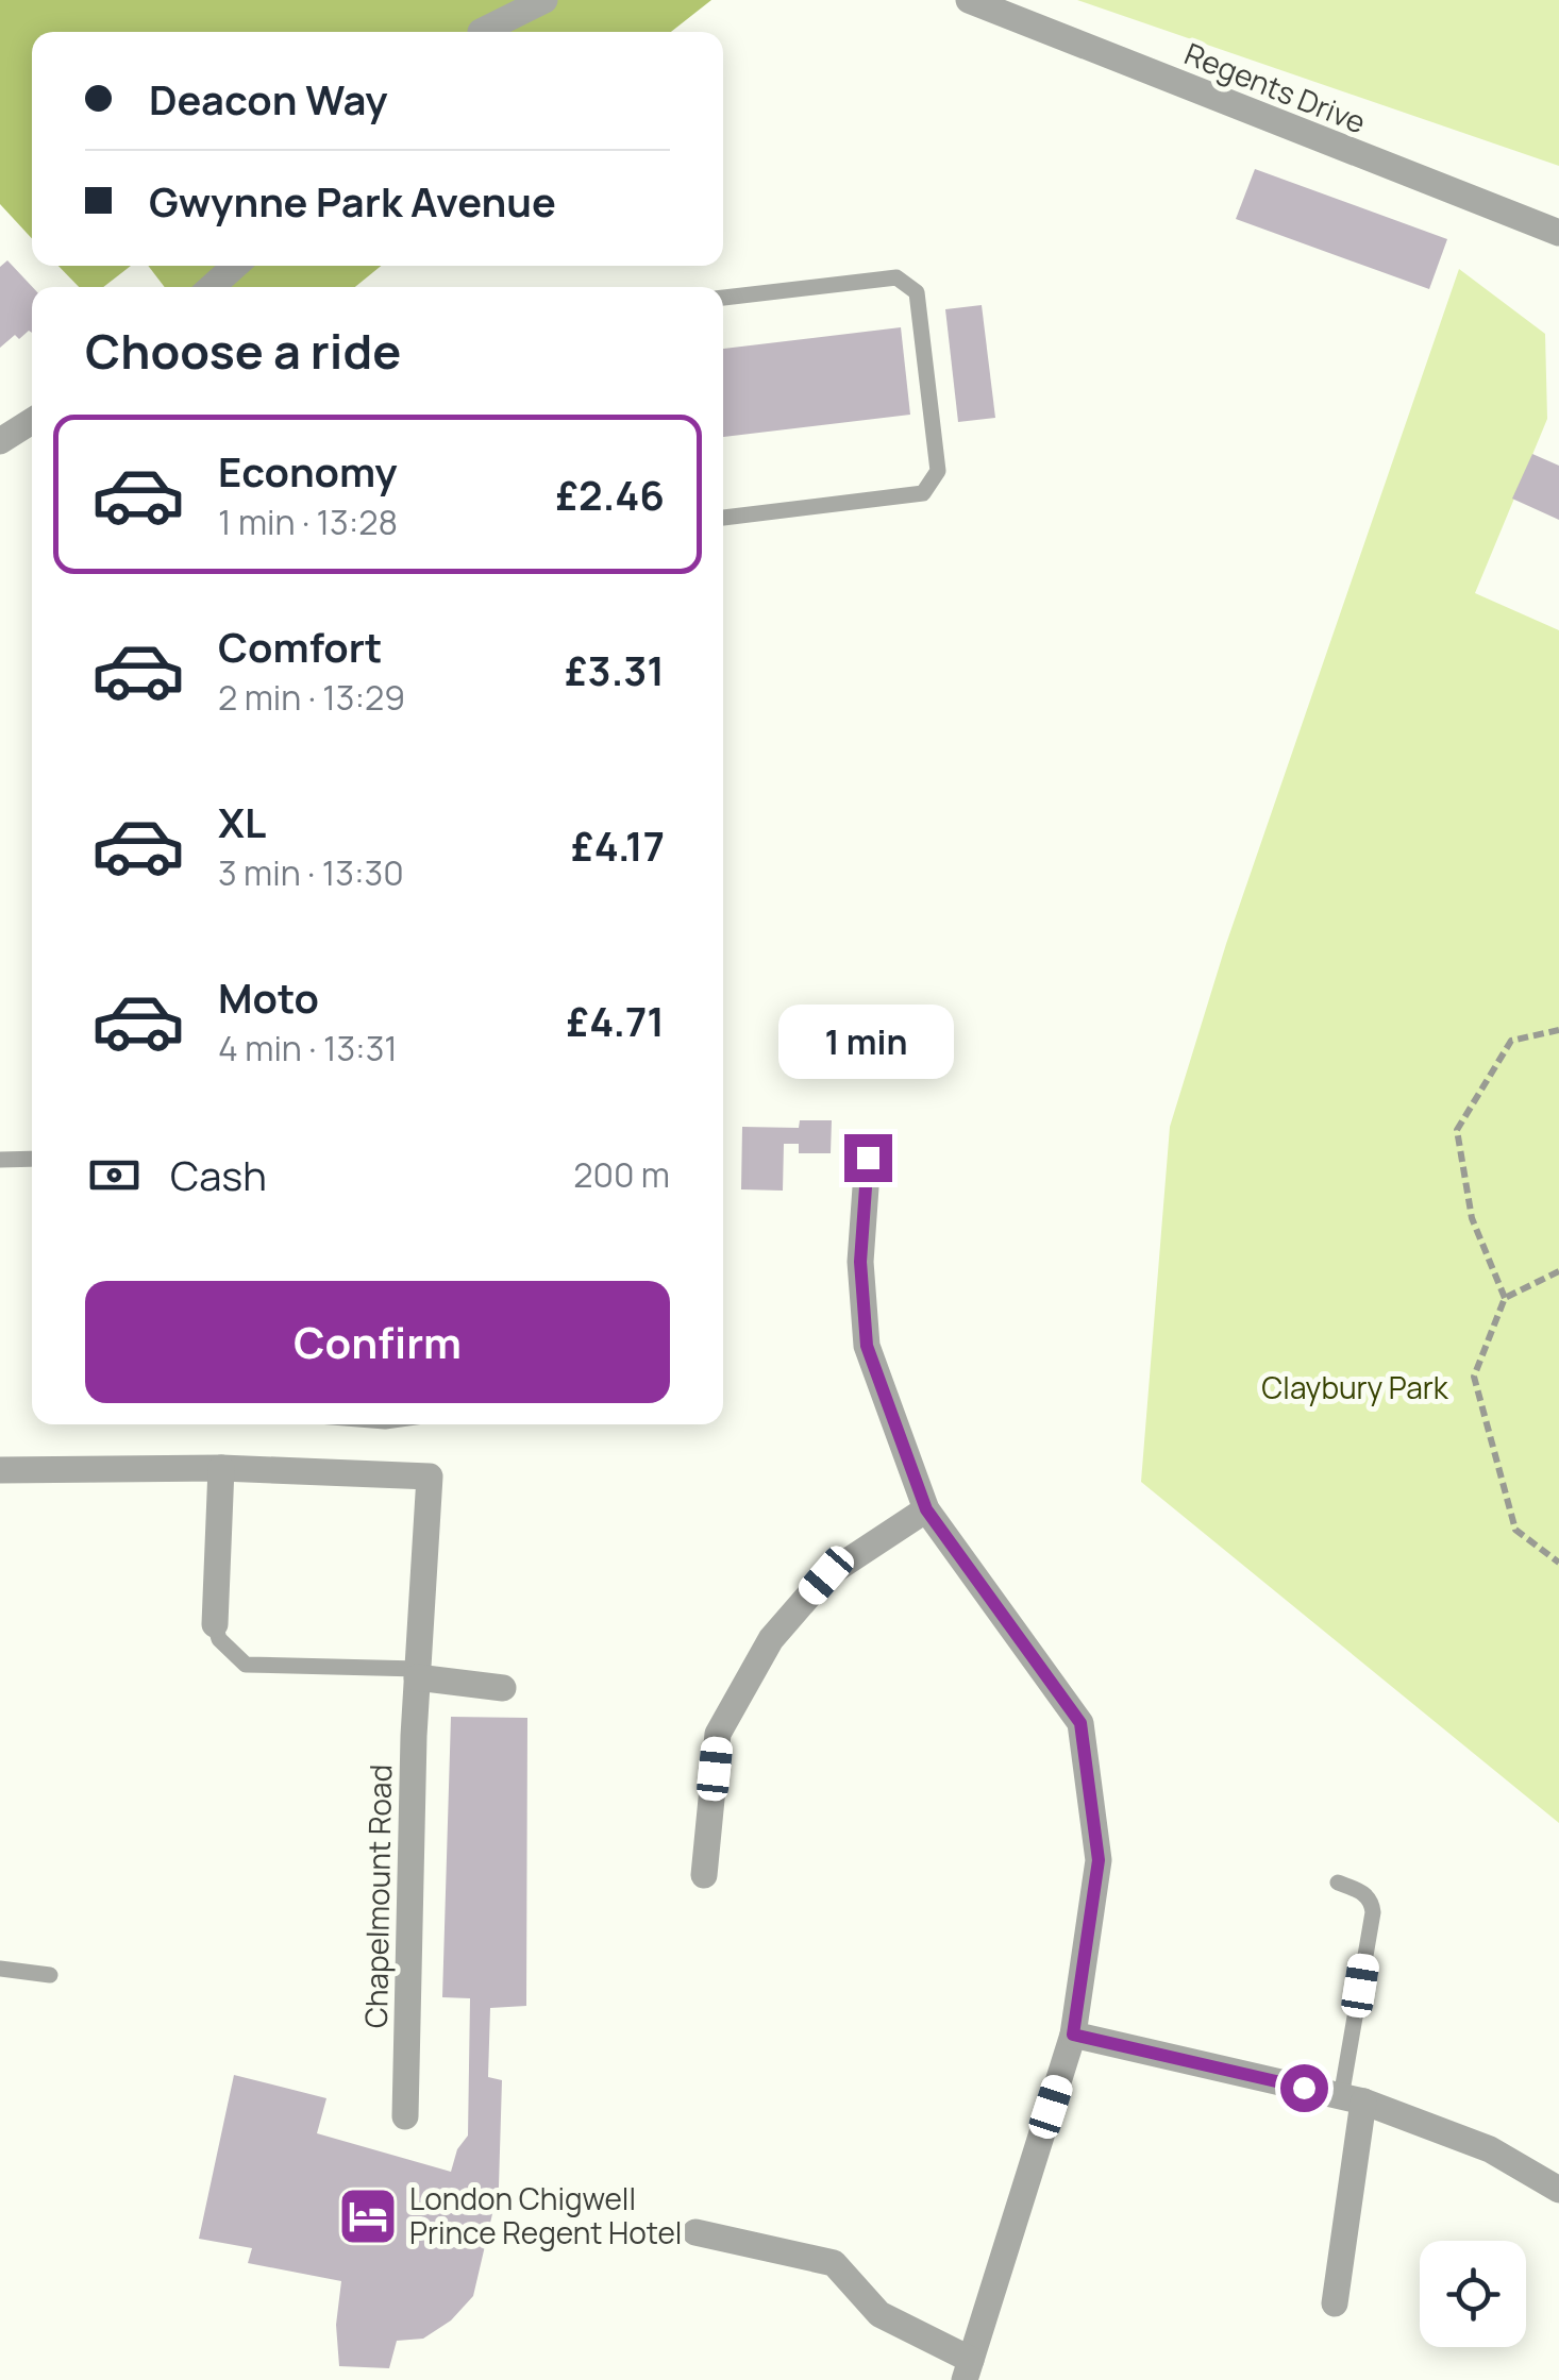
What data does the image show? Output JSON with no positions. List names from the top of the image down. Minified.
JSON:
{"streets":{"street":["Regents Drive","Chapelmount Road"]},"parks":["Claybury Park"],"places":{"hotel":["London Chigwell Prince Regent Hotel"]},"page":{"banner":["Deacon Way","Gwynne Park Avenue"],"heading":"Choose a ride","list":[{"name":"Economy","note":"1 min · 13:28","value":"£2.46"},{"name":"Comfort","note":"2 min · 13:29","value":"£3.31"},{"name":"XL","note":"3 min · 13:30","value":"£4.17"},{"name":"Moto","note":"4 min · 13:31","value":"£4.71"}],"bubble":"1 min","pay":["Cash","200 m"],"buttons":"Confirm"}}
